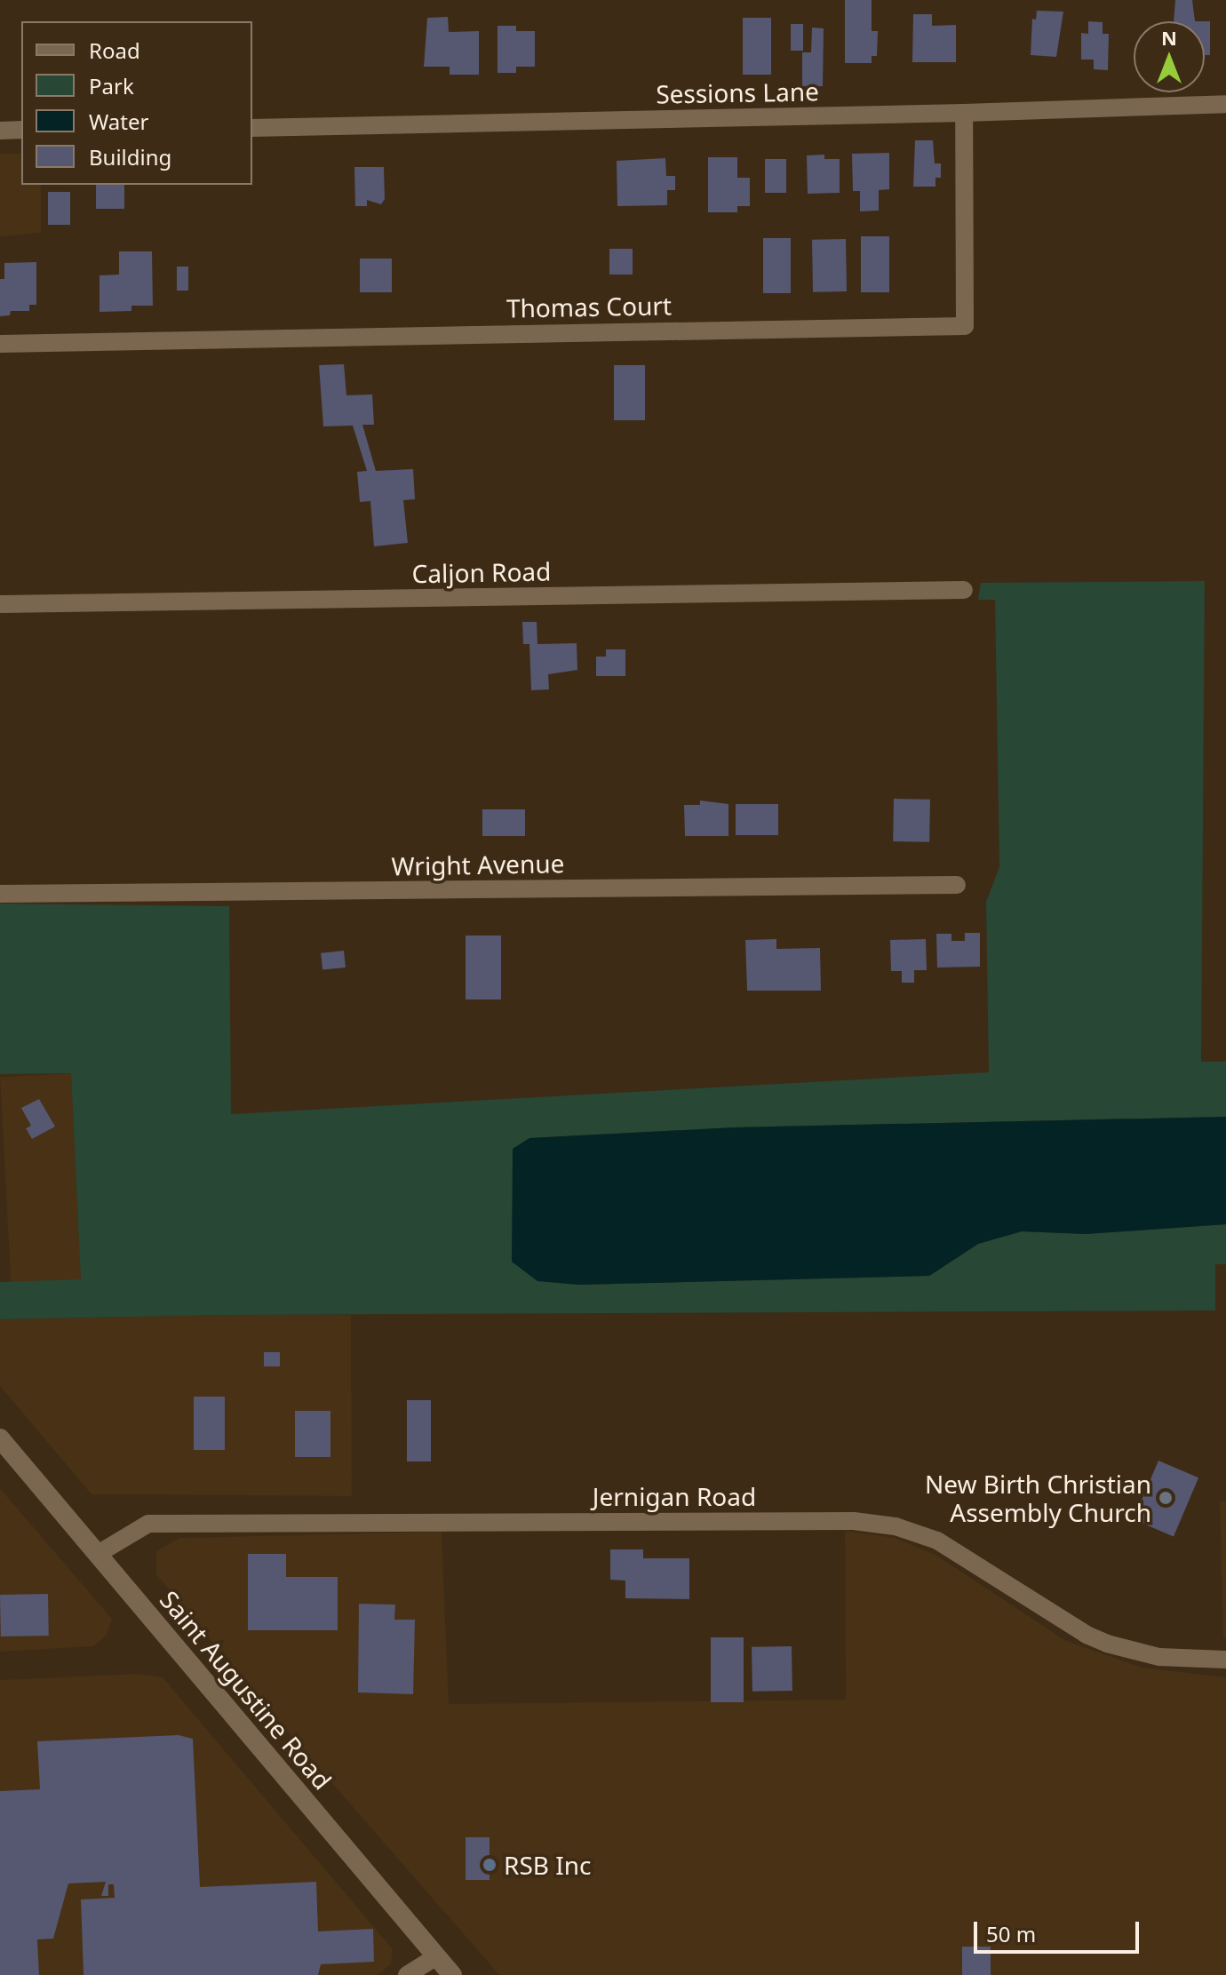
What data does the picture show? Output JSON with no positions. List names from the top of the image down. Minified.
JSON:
{"streets":{"main road":["Saint Augustine Road"],"street":["Sessions Lane","Thomas Court","Caljon Road","Wright Avenue","Jernigan Road"]},"crossings":[["Sessions Lane","Thomas Court"],["Jernigan Road","Saint Augustine Road"]],"places":["New Birth Christian Assembly Church","RSB Inc"],"legend":["Road","Park","Water","Building"],"scale_bar":"50 m","north":"top"}
